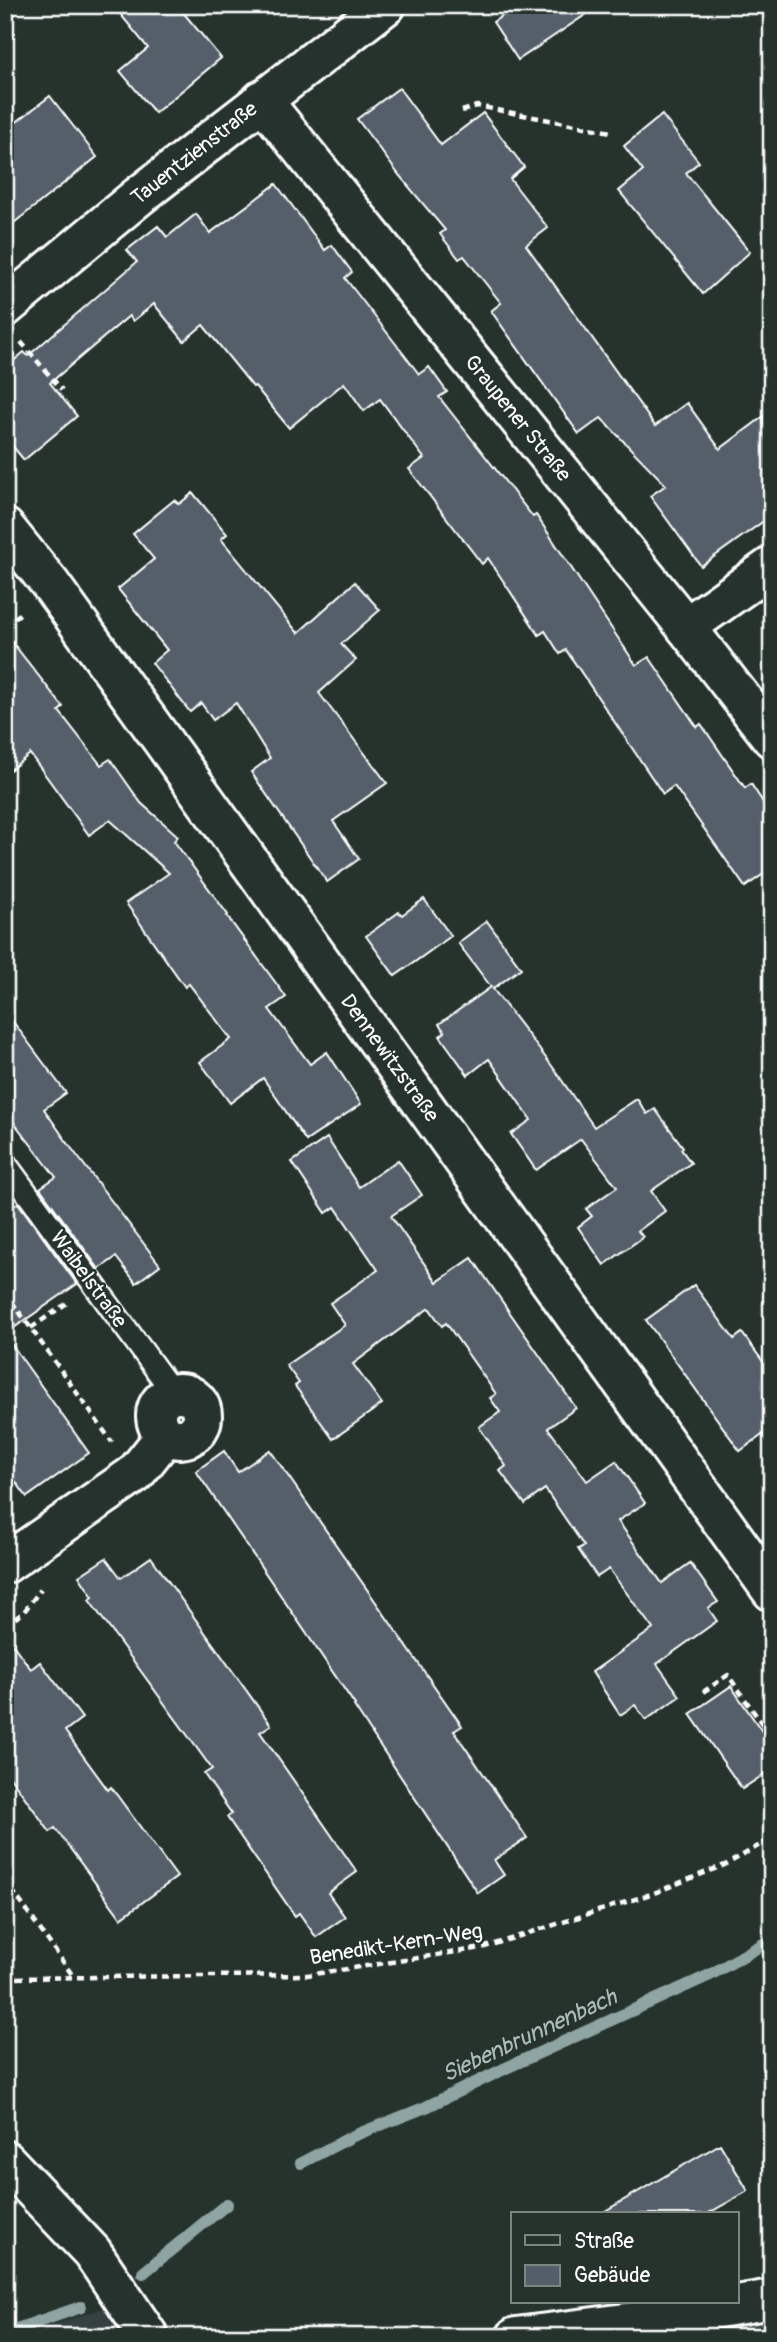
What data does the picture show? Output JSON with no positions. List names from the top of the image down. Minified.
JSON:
{"streets":{"street":["Tauentzienstraße","Graupener Straße","Dennewitzstraße","Waibelstraße"],"path":["Benedikt-Kern-Weg"]},"crossings":[["Tauentzienstraße","Graupener Straße"]],"water":["Siebenbrunnenbach"],"legend":["Straße","Gebäude"]}
